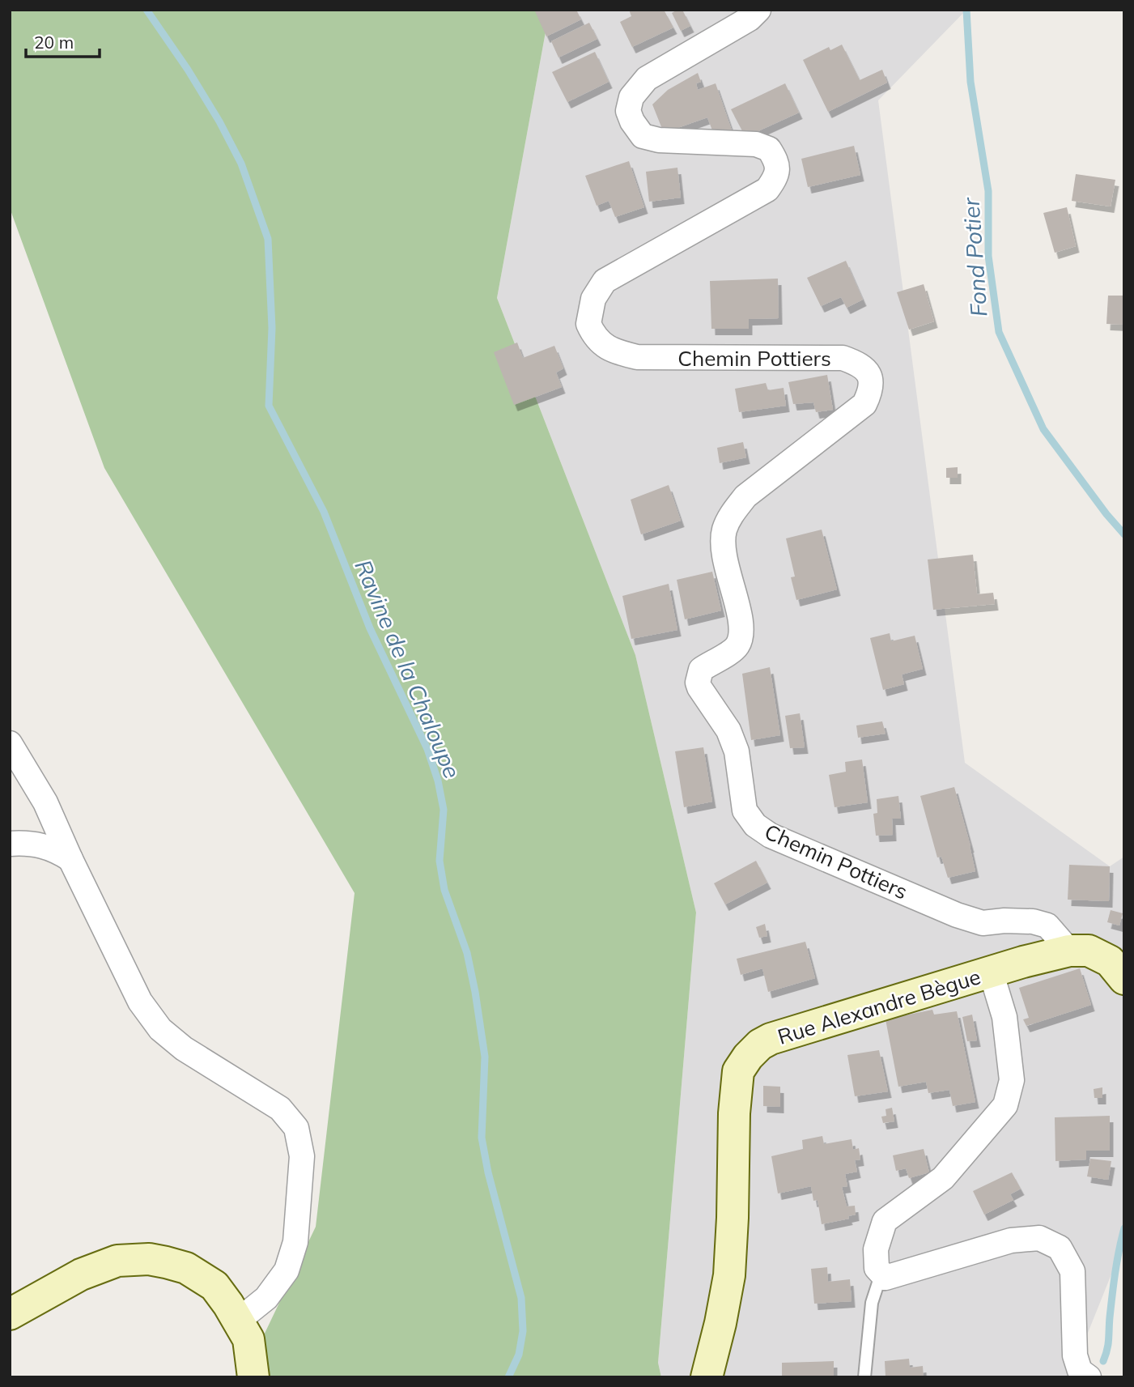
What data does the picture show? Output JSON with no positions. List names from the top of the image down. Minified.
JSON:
{"streets":{"main road":["Rue Alexandre Bègue"],"street":["Chemin Pottiers"]},"crossings":[["Chemin Pottiers","Rue Alexandre Bègue"]],"water":["Fond Potier","Ravine de la Chaloupe"],"scale_bar":"20 m"}
